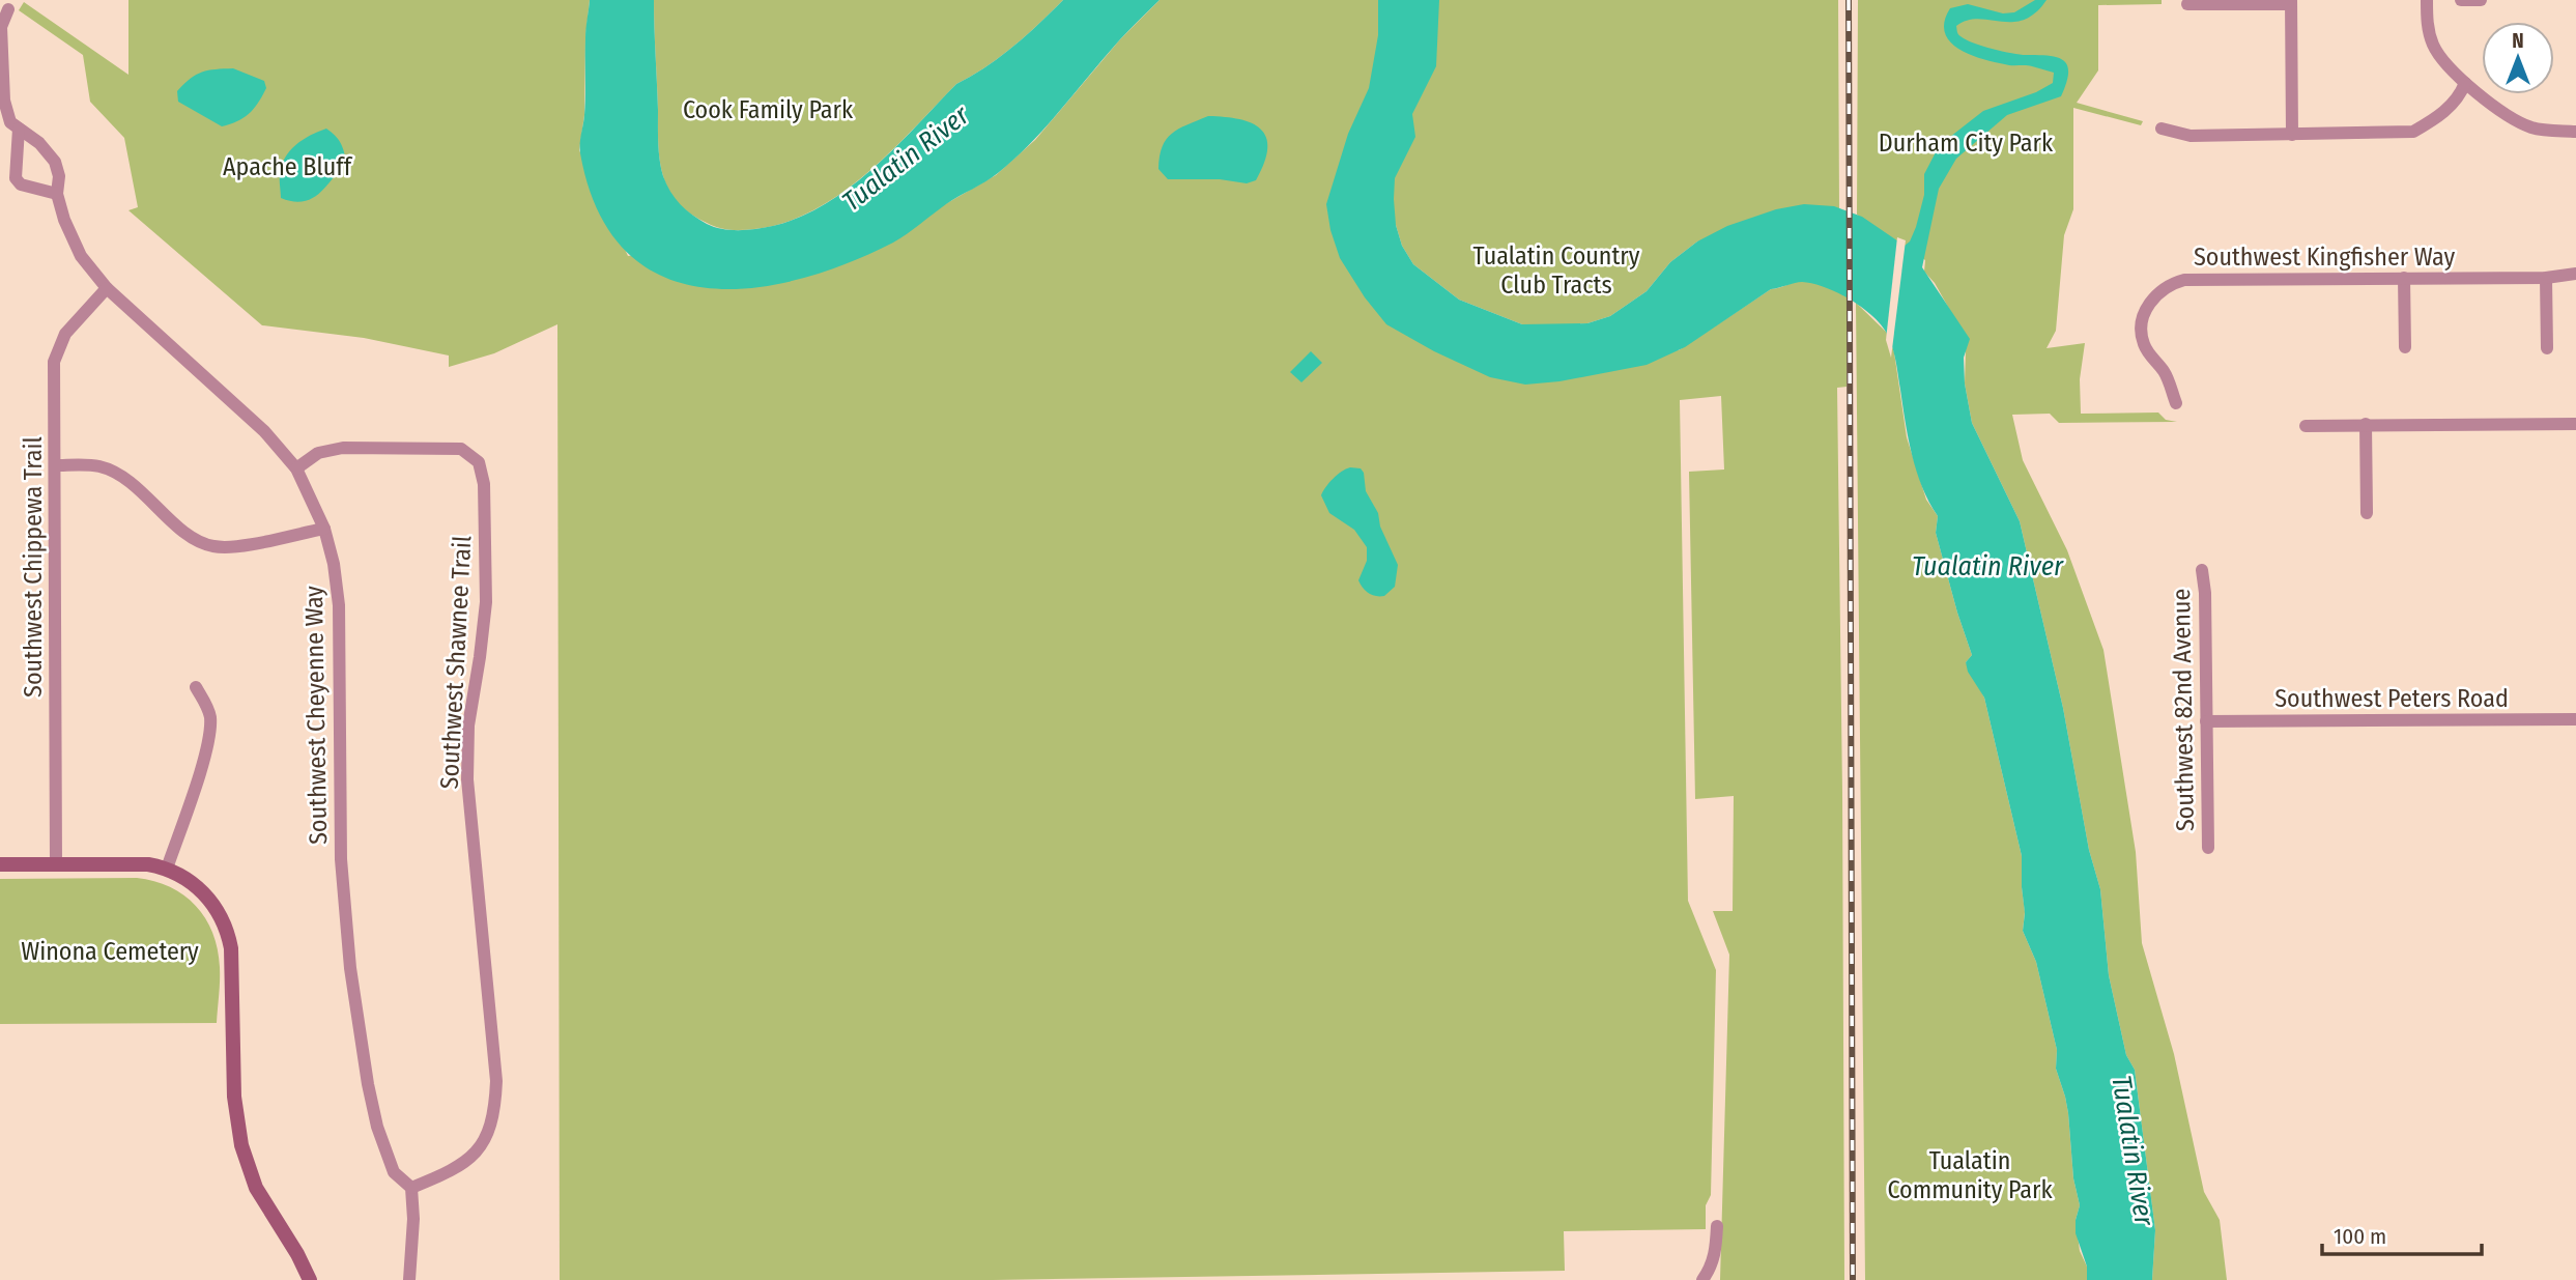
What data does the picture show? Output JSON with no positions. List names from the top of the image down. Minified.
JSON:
{"streets":{"street":["Southwest Kingfisher Way","Southwest Chippewa Trail","Southwest Shawnee Trail","Southwest Peters Road","Southwest 82nd Avenue","Southwest Cheyenne Way"]},"crossings":[["Southwest Chippewa Trail","Southwest Cheyenne Way"],["Southwest Shawnee Trail","Southwest Cheyenne Way"],["Southwest Peters Road","Southwest 82nd Avenue"]],"water":["Tualatin River"],"parks":["Cook Family Park","Durham City Park","Apache Bluff","Tualatin Country Club Tracts","Winona Cemetery","Tualatin Community Park"],"scale_bar":"100 m","north":"top"}
